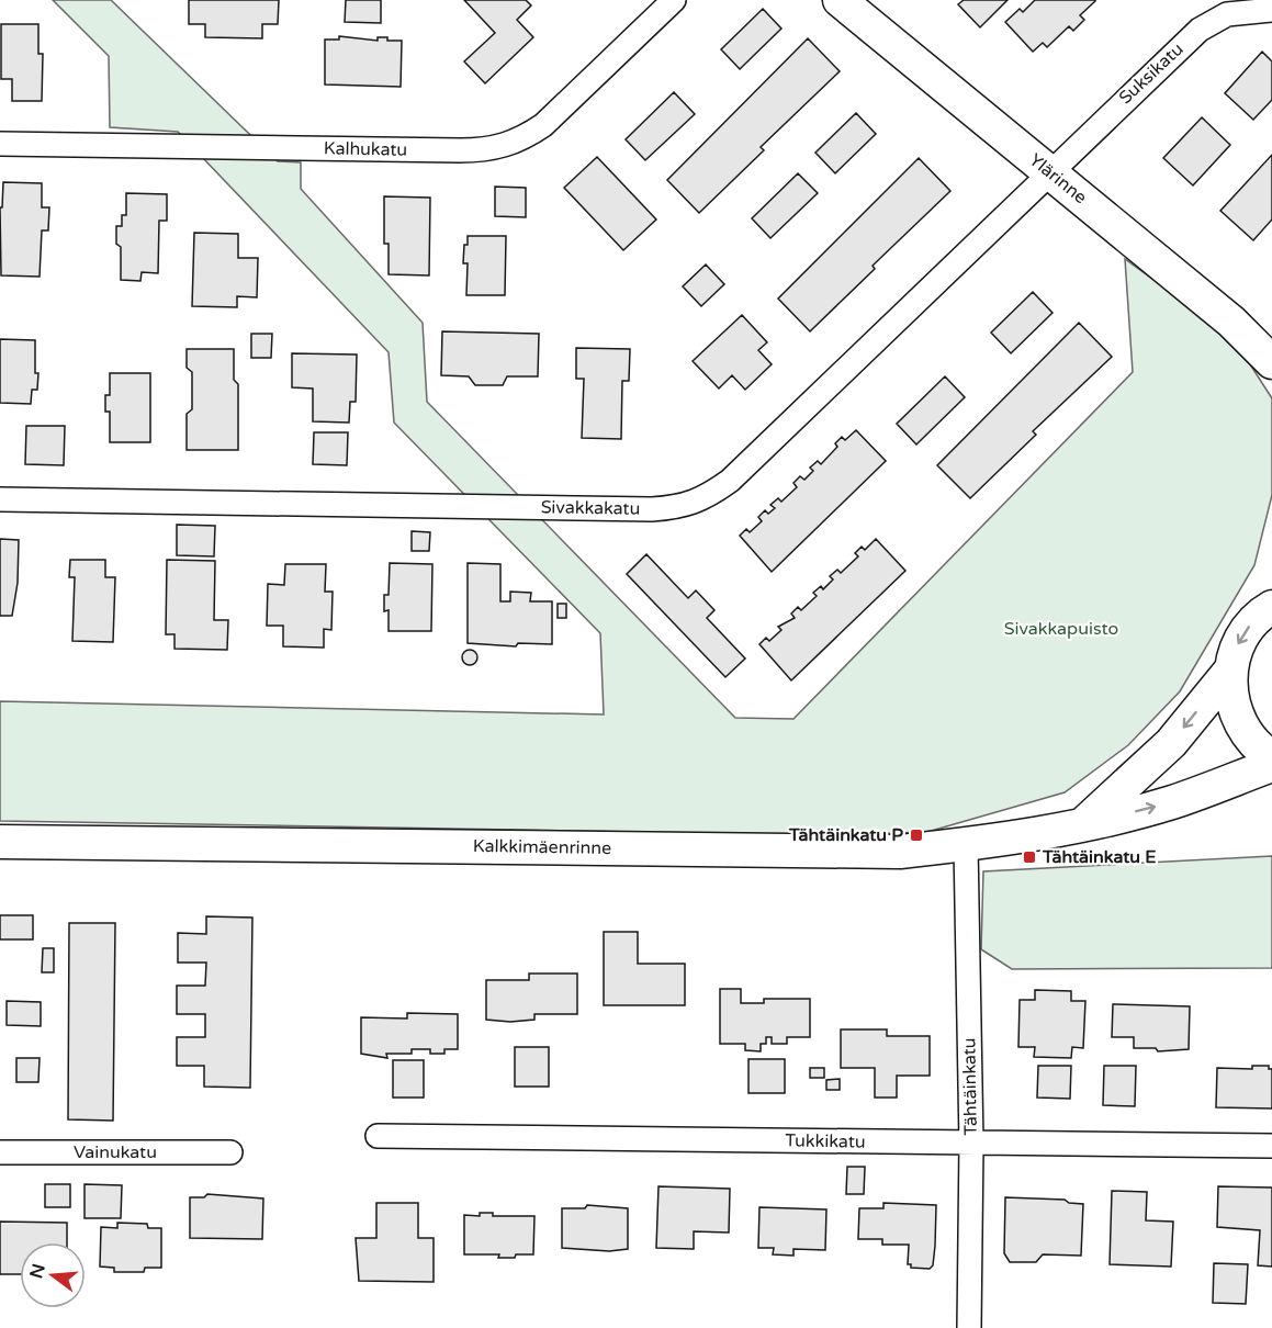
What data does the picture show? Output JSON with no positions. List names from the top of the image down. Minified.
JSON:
{"streets":{"street":["Suksikatu","Kalhukatu","Ylärinne","Sivakkakatu","Kalkkimäenrinne","Tähtäinkatu","Tukkikatu","Vainukatu"]},"crossings":[["Suksikatu","Ylärinne"],["Suksikatu","Sivakkakatu"],["Ylärinne","Sivakkakatu"],["Kalkkimäenrinne","Tähtäinkatu"],["Tähtäinkatu","Tukkikatu"]],"parks":["Sivakkapuisto"],"places":{"transit":["Tähtäinkatu P","Tähtäinkatu E"]},"north":"left"}
